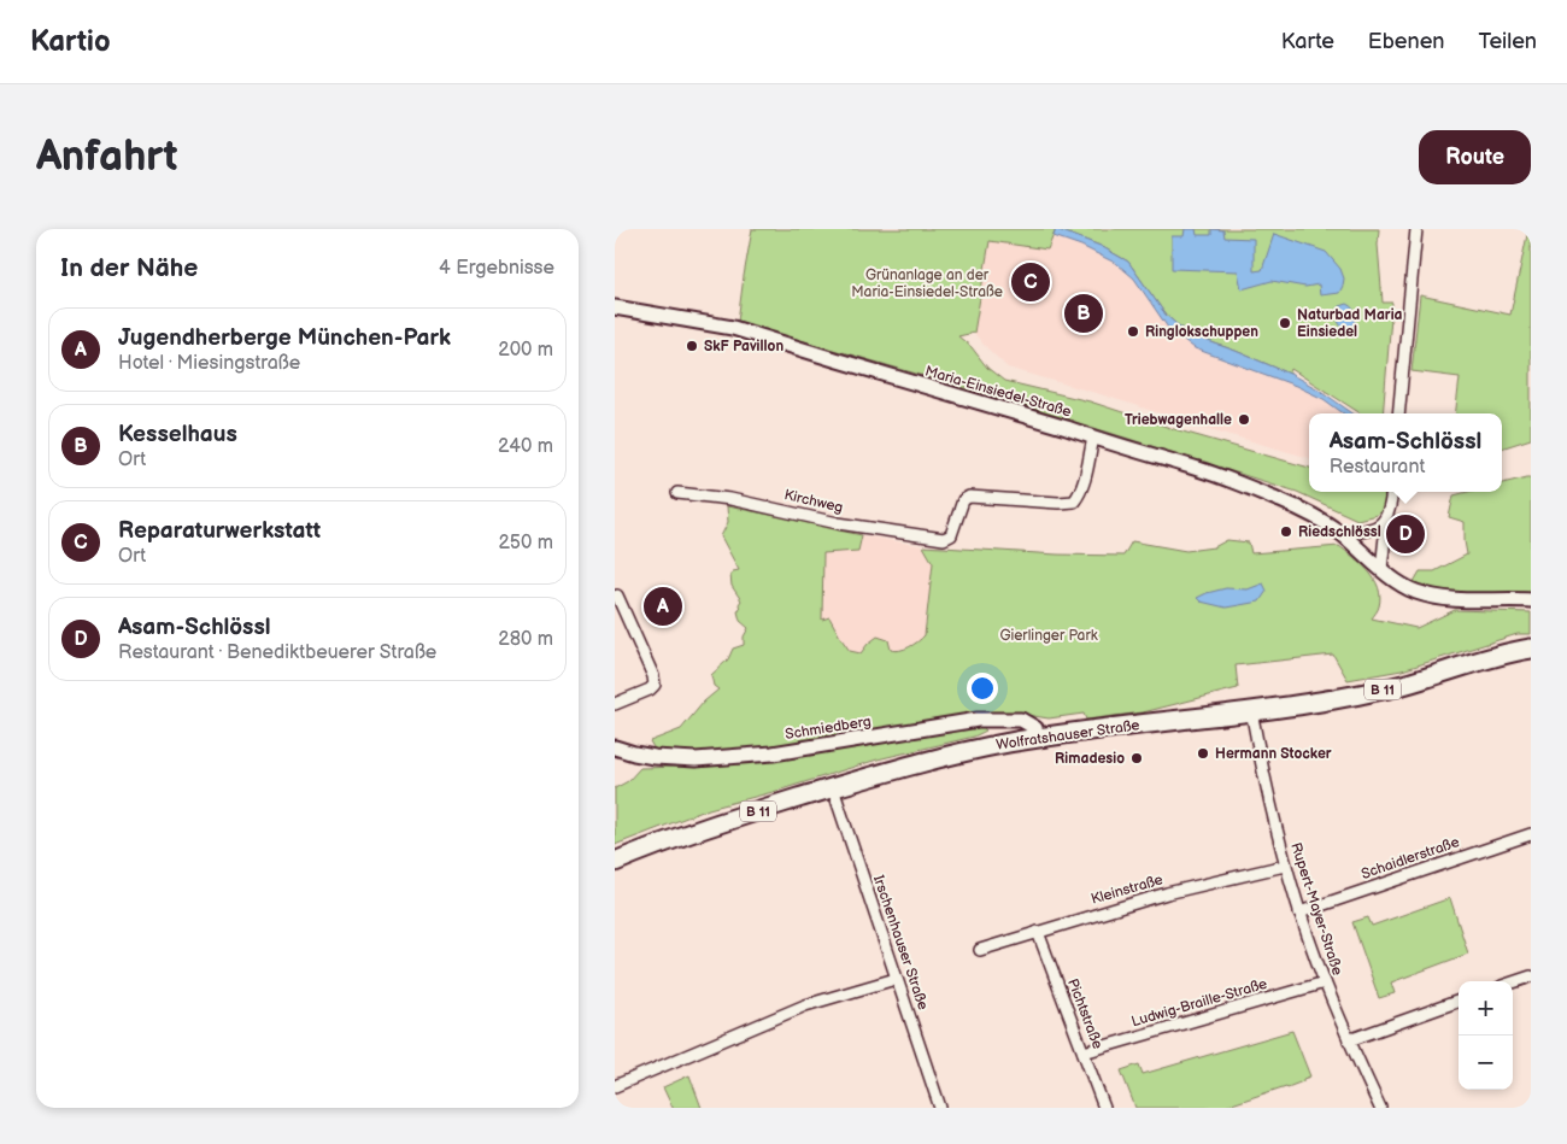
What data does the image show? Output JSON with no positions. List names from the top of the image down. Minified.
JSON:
{"streets":{"main road":["B 11","Wolfratshauser Straße"],"street":["Maria-Einsiedel-Straße","Kirchweg","Schmiedberg","Schaidlerstraße","Kleinstraße","Rupert-Mayer-Straße","Irschenhauser Straße","Ludwig-Braille-Straße","Pichtstraße"]},"crossings":[["Maria-Einsiedel-Straße","Kirchweg"],["Schmiedberg","Wolfratshauser Straße"],["Wolfratshauser Straße","Rupert-Mayer-Straße"],["Wolfratshauser Straße","Irschenhauser Straße"],["Schaidlerstraße","Rupert-Mayer-Straße"],["Kleinstraße","Rupert-Mayer-Straße"],["Kleinstraße","Pichtstraße"],["Rupert-Mayer-Straße","Ludwig-Braille-Straße"],["Ludwig-Braille-Straße","Pichtstraße"]],"parks":["Grünanlage an der Maria-Einsiedel-Straße","Gierlinger Park"],"places":["Naturbad Maria Einsiedel","Ringlokschuppen","SkF Pavillon","Triebwagenhalle","Riedschlössl","Hermann Stocker","Rimadesio"],"page":{"header":"Kartio","nav":["Karte","Ebenen","Teilen"],"buttons":"Route","title":"Anfahrt","heading":["In der Nähe","4 Ergebnisse"],"pins":["C","B","D","A"],"list":[{"mark":"A","name":"Jugendherberge München-Park","note":"Hotel · Miesingstraße","value":"200 m"},{"mark":"B","name":"Kesselhaus","note":"Ort","value":"240 m"},{"mark":"C","name":"Reparaturwerkstatt","note":"Ort","value":"250 m"},{"mark":"D","name":"Asam-Schlössl","note":"Restaurant · Benediktbeuerer Straße","value":"280 m"}],"popup":["Asam-Schlössl","Restaurant"],"map_buttons":["+","−"]}}
